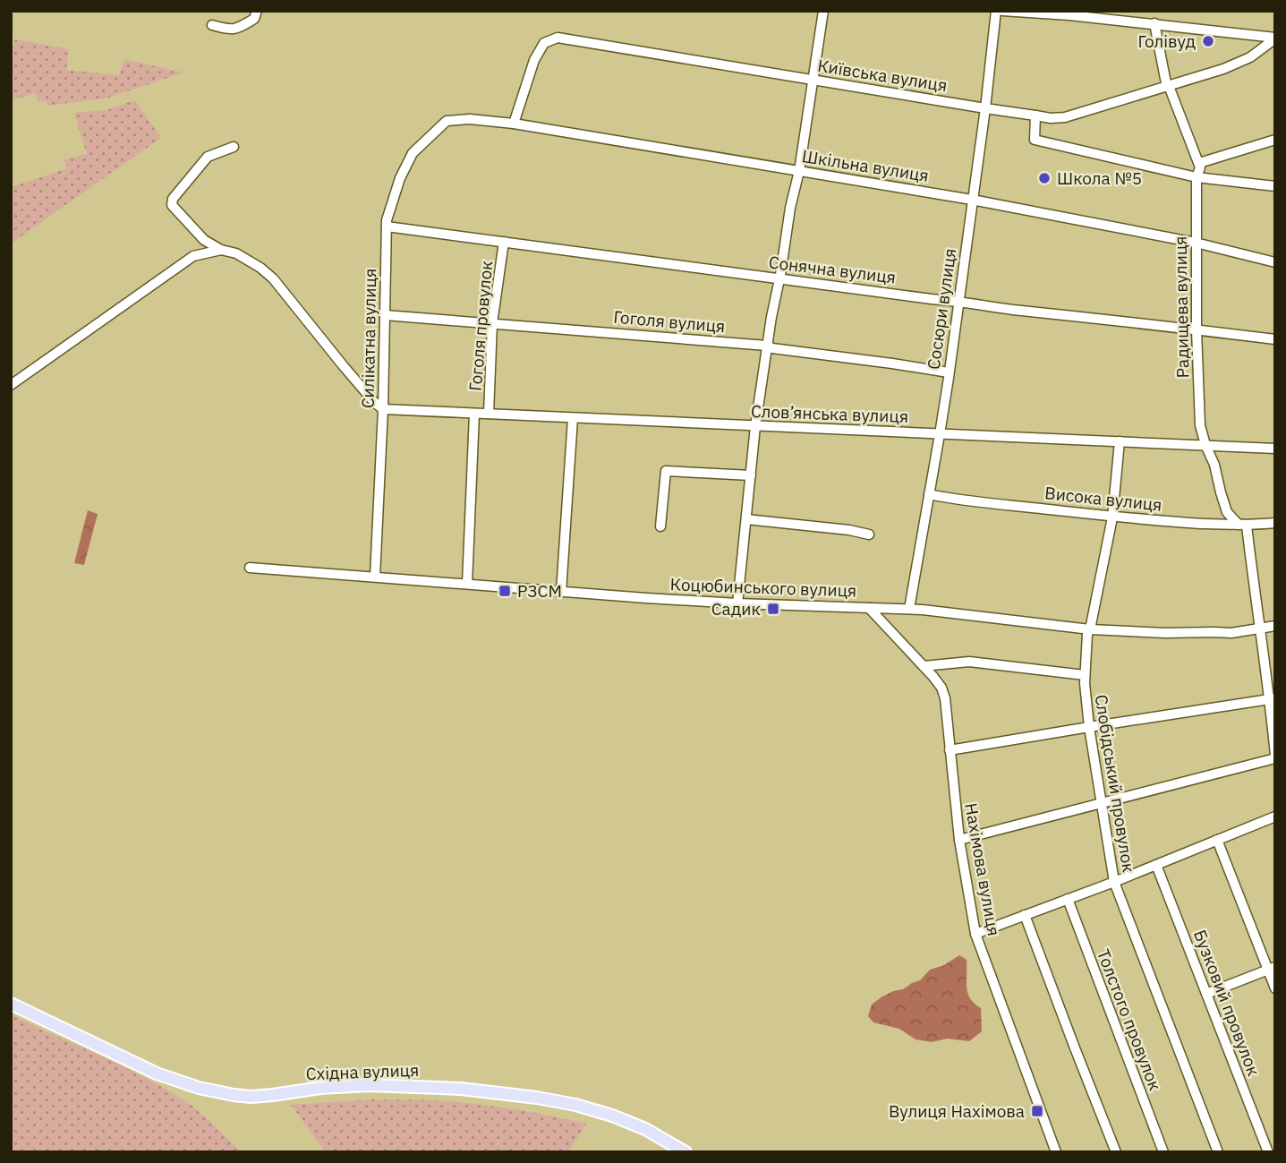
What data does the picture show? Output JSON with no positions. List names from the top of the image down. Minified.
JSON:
{"streets":{"main road":["Східна вулиця"],"street":["Київська вулиця","Шкільна вулиця","Сонячна вулиця","Радищева вулиця","Сосюри вулиця","Гоголя вулиця","Гоголя провулок","Силікатна вулиця","Слов’янська вулиця","Висока вулиця","Коцюбинського вулиця","Слобідський провулок","Нахімова вулиця","Бузковий провулок","Толстого провулок"]},"crossings":[["Київська вулиця","Шкільна вулиця"],["Київська вулиця","Сосюри вулиця"],["Шкільна вулиця","Радищева вулиця"],["Шкільна вулиця","Сосюри вулиця"],["Шкільна вулиця","Силікатна вулиця"],["Сонячна вулиця","Радищева вулиця"],["Сонячна вулиця","Сосюри вулиця"],["Сонячна вулиця","Гоголя провулок"],["Сонячна вулиця","Силікатна вулиця"],["Радищева вулиця","Слов’янська вулиця"],["Радищева вулиця","Висока вулиця"],["Радищева вулиця","Коцюбинського вулиця"],["Сосюри вулиця","Гоголя вулиця"],["Сосюри вулиця","Слов’янська вулиця"],["Сосюри вулиця","Висока вулиця"],["Сосюри вулиця","Коцюбинського вулиця"],["Гоголя вулиця","Гоголя провулок"],["Гоголя вулиця","Силікатна вулиця"],["Гоголя провулок","Слов’янська вулиця"],["Гоголя провулок","Коцюбинського вулиця"],["Силікатна вулиця","Слов’янська вулиця"],["Силікатна вулиця","Коцюбинського вулиця"],["Слов’янська вулиця","Слобідський провулок"],["Висока вулиця","Слобідський провулок"],["Коцюбинського вулиця","Слобідський провулок"],["Коцюбинського вулиця","Нахімова вулиця"]],"places":{"other":["Голівуд","Школа №5"],"transit":["РЗСМ","Садик","Вулиця Нахімова"]}}
